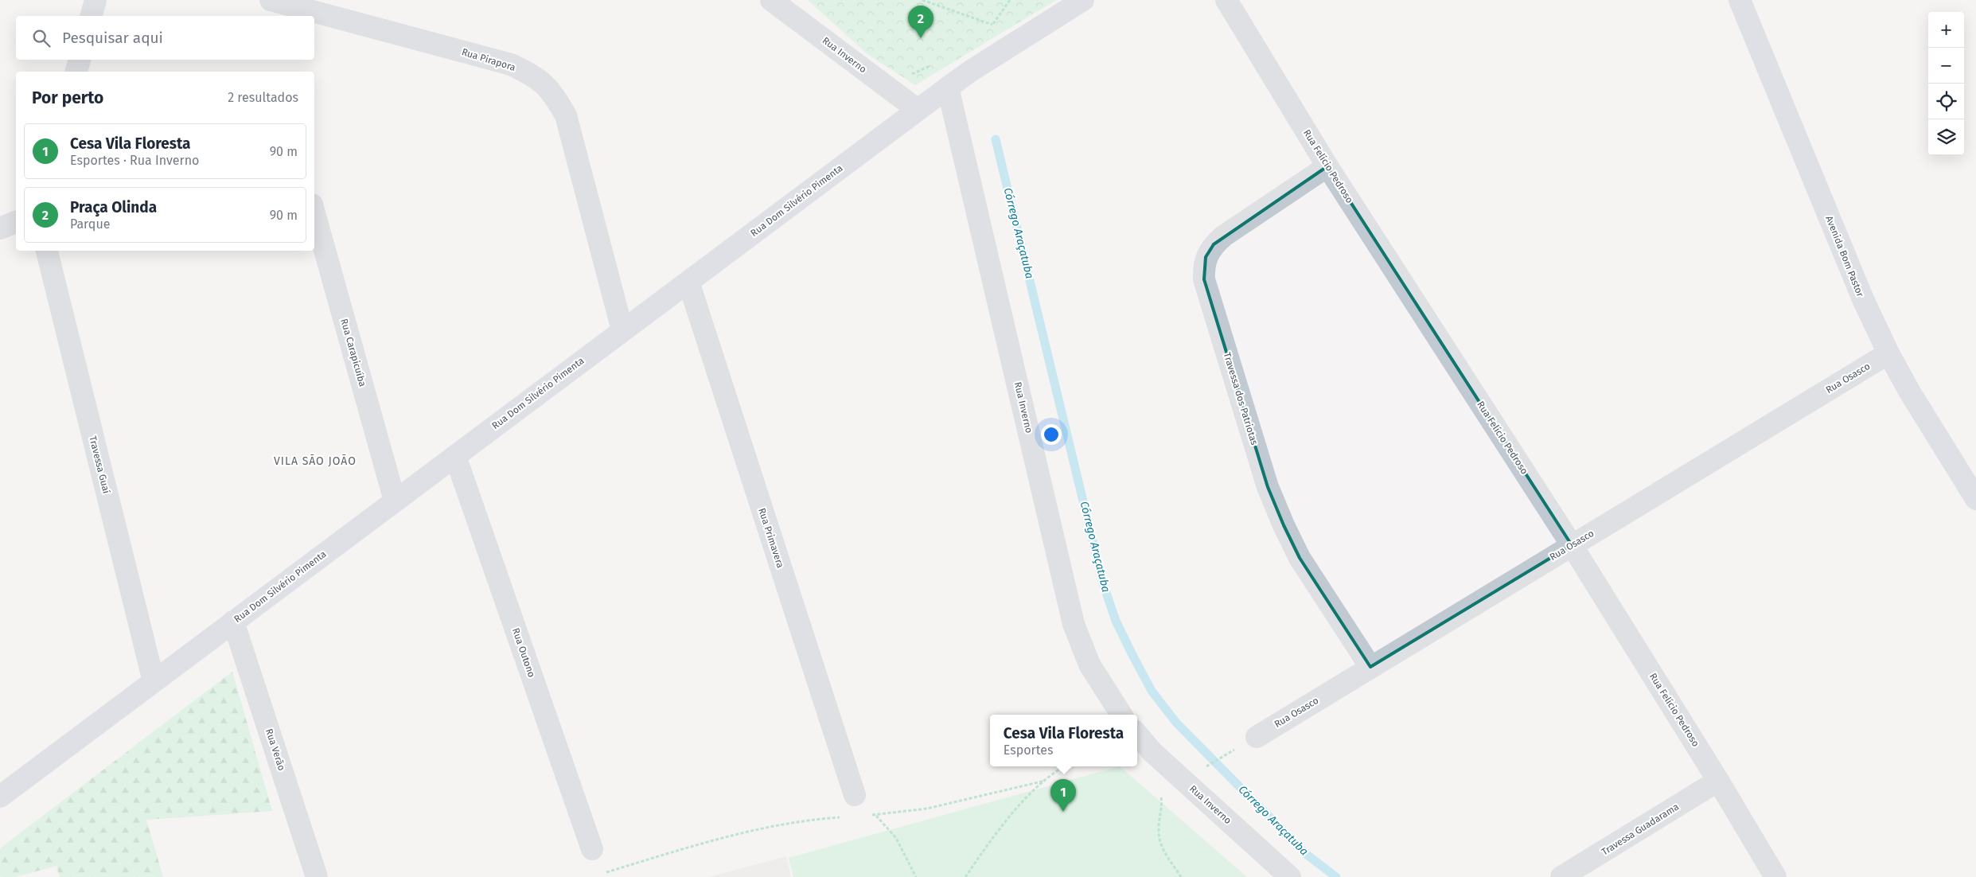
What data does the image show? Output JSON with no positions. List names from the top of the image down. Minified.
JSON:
{"streets":{"street":["Rua Inverno","Rua Pirapora","Rua Felício Pedroso","Rua Dom Silvério Pimenta","Avenida Bom Pastor","Rua Carapicuíba","Rua Osasco","Travessa dos Patriotas","Travessa Guaí","Rua Primavera","Rua Outono","Rua Verão","Travessa Guadarama"]},"crossings":[["Rua Inverno","Rua Dom Silvério Pimenta"],["Rua Pirapora","Rua Dom Silvério Pimenta"],["Rua Felício Pedroso","Rua Osasco"],["Rua Felício Pedroso","Travessa dos Patriotas"],["Rua Felício Pedroso","Travessa Guadarama"],["Rua Dom Silvério Pimenta","Rua Carapicuíba"],["Rua Dom Silvério Pimenta","Travessa Guaí"],["Rua Dom Silvério Pimenta","Rua Primavera"],["Rua Dom Silvério Pimenta","Rua Outono"],["Rua Dom Silvério Pimenta","Rua Verão"],["Avenida Bom Pastor","Rua Osasco"],["Rua Osasco","Travessa dos Patriotas"]],"districts":["VILA SÃO JOÃO"],"water":["Córrego Araçatuba"],"page":{"pins":["2","1"],"map_buttons":["+","−"],"search":"Pesquisar aqui","heading":["Por perto","2 resultados"],"list":[{"mark":"1","name":"Cesa Vila Floresta","note":"Esportes · Rua Inverno","value":"90 m"},{"mark":"2","name":"Praça Olinda","note":"Parque","value":"90 m"}],"popup":["Cesa Vila Floresta","Esportes"]}}
